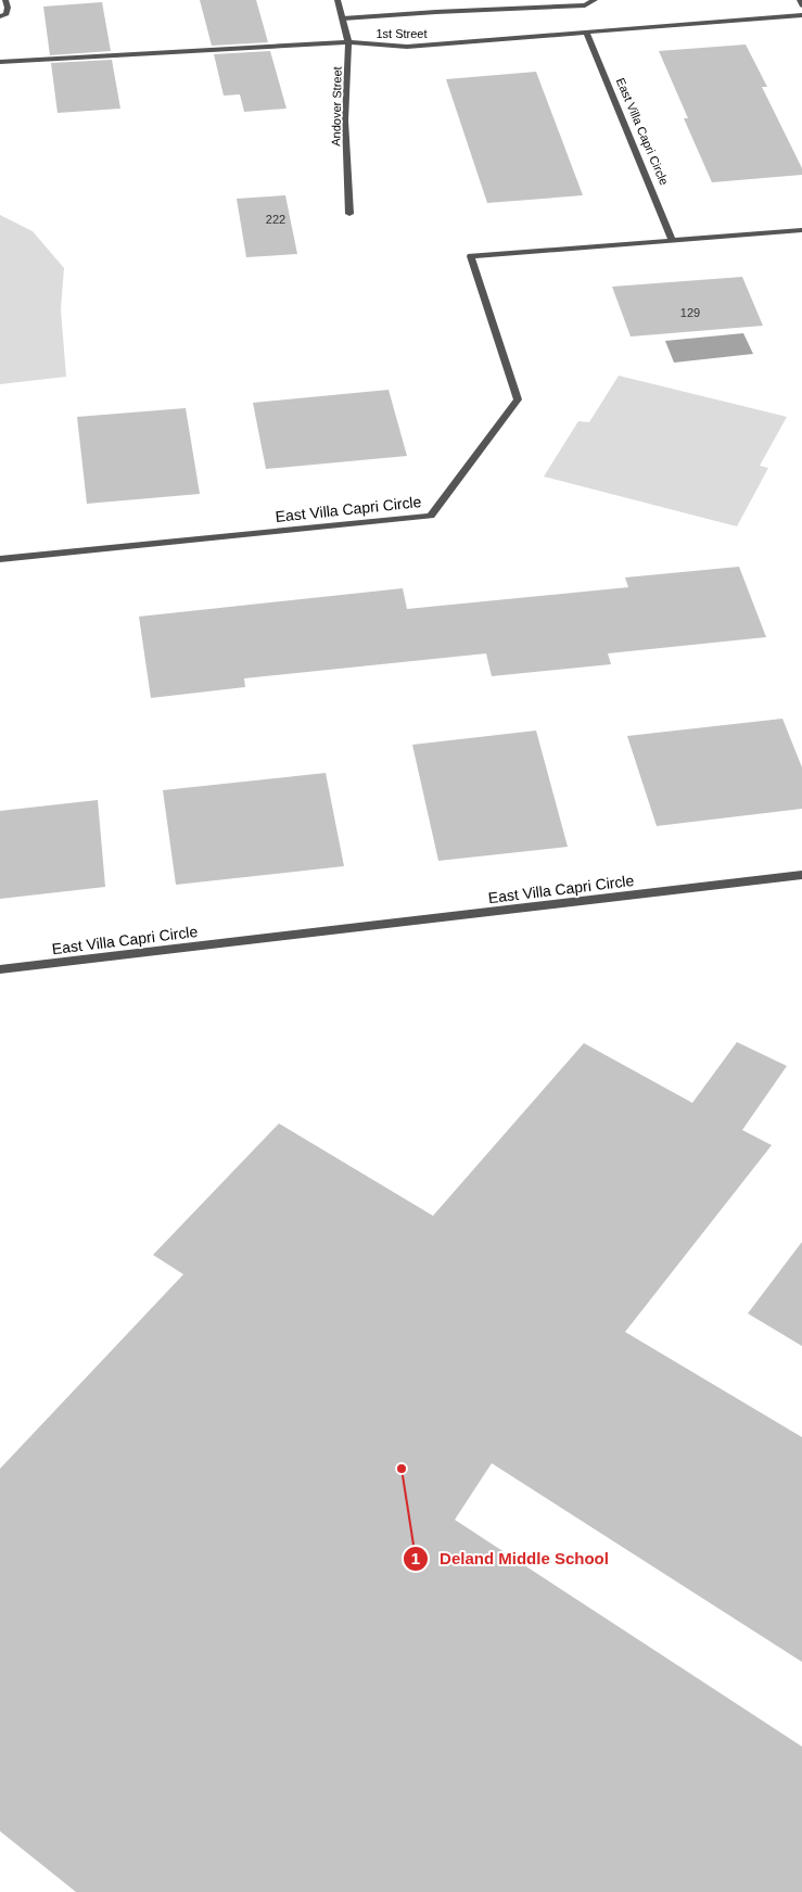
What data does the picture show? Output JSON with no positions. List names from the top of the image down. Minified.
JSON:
{"streets":{"street":["1st Street","Andover Street","East Villa Capri Circle"]},"crossings":[["1st Street","Andover Street"],["1st Street","East Villa Capri Circle"]],"places":["Deland Middle School"],"house_numbers":["222","129"]}
